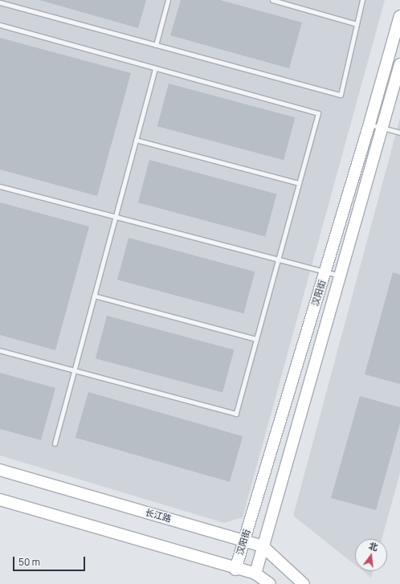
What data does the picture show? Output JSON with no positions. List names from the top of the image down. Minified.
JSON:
{"streets":{"main road":["汉阳街","长江路"]},"crossings":[["汉阳街","长江路"]],"scale_bar":"50 m","north":"top"}
